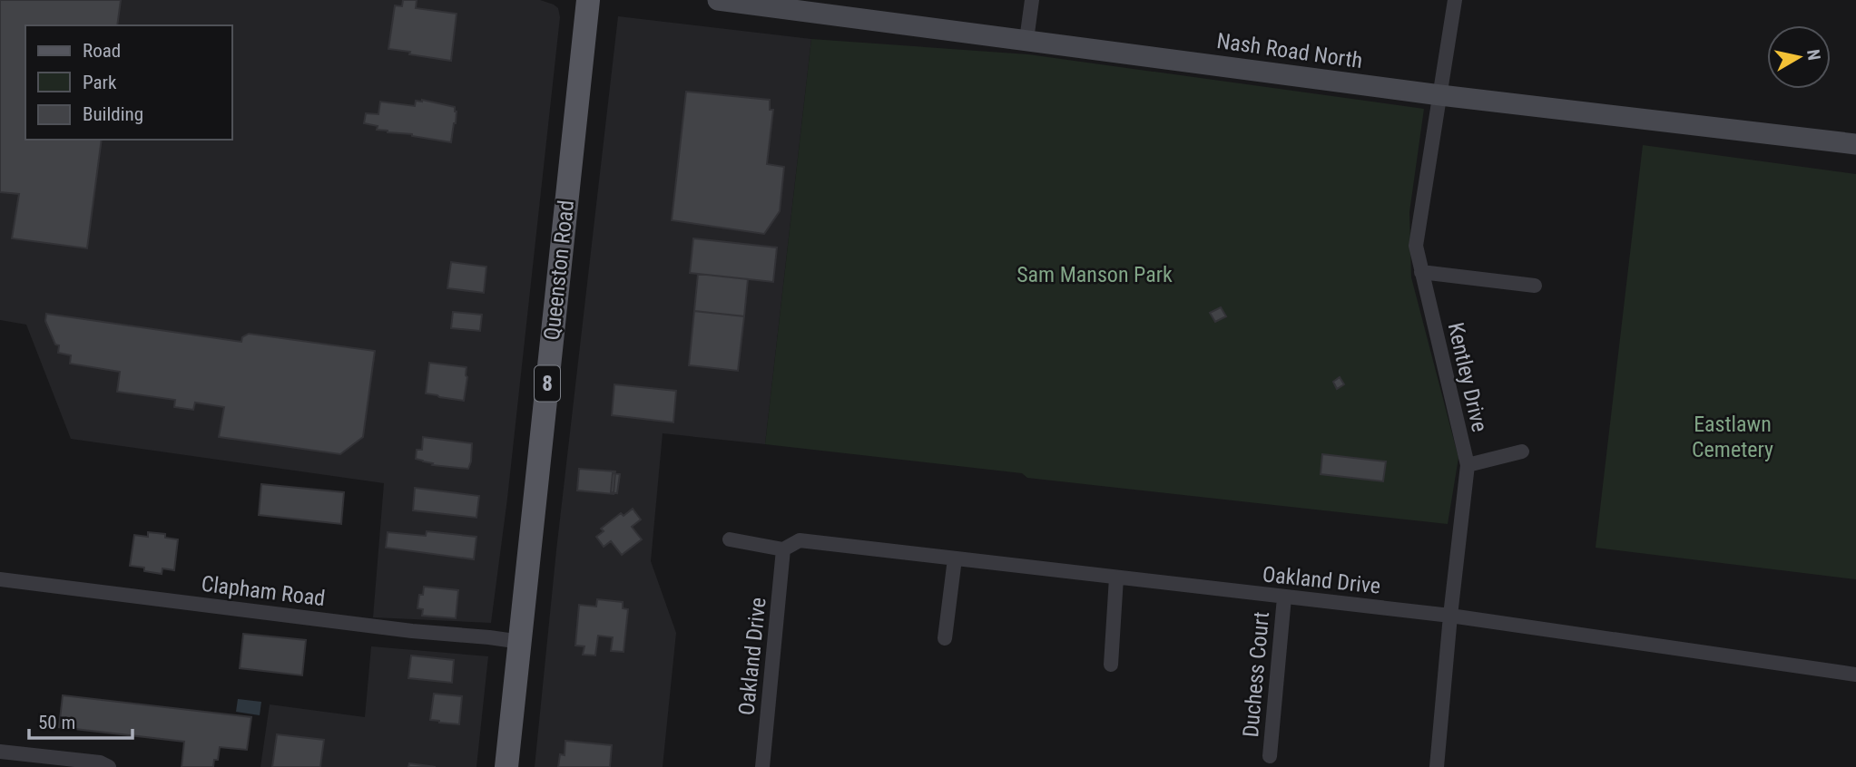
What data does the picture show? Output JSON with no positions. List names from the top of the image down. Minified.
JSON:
{"streets":{"main road":["Nash Road North","Queenston Road","8"],"street":["Kentley Drive","Oakland Drive","Clapham Road","Duchess Court"]},"crossings":[["Nash Road North","Kentley Drive"],["Queenston Road","Clapham Road"],["Kentley Drive","Oakland Drive"],["Oakland Drive","Duchess Court"]],"parks":["Sam Manson Park","Eastlawn Cemetery"],"legend":["Road","Park","Building"],"scale_bar":"50 m","north":"right"}
